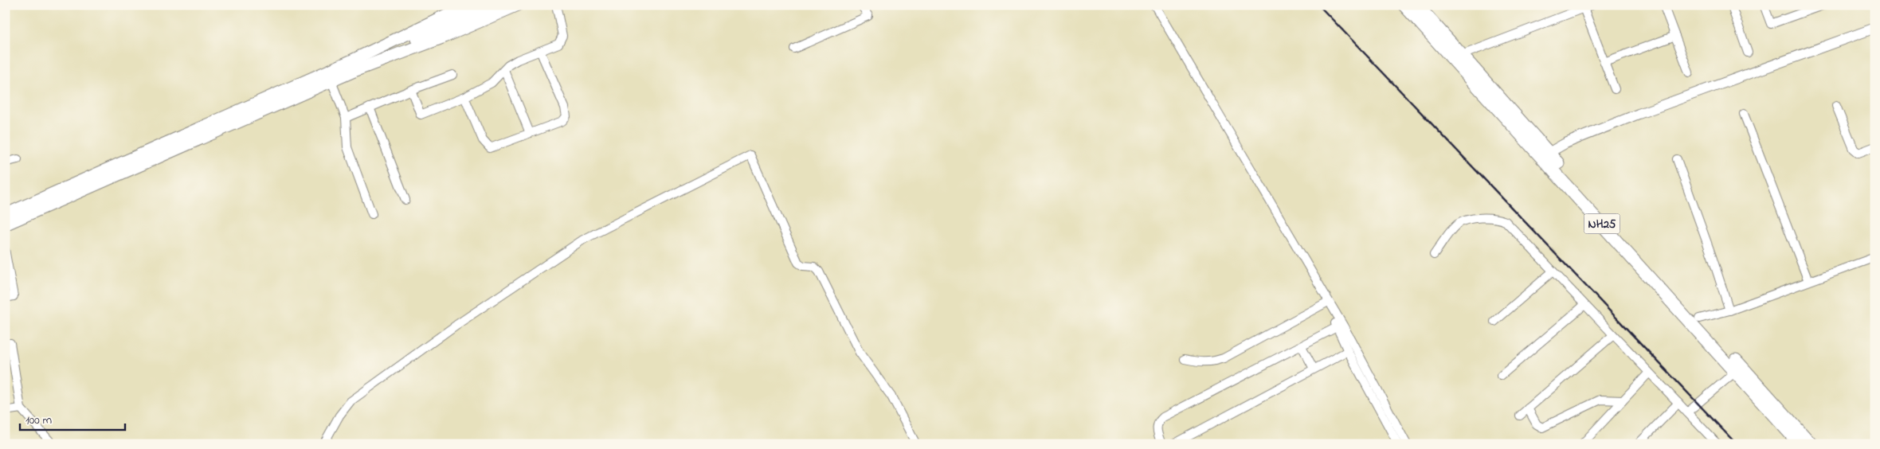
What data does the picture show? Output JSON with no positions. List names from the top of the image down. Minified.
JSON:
{"streets":{"main road":["NH25"]},"scale_bar":"100 m"}
